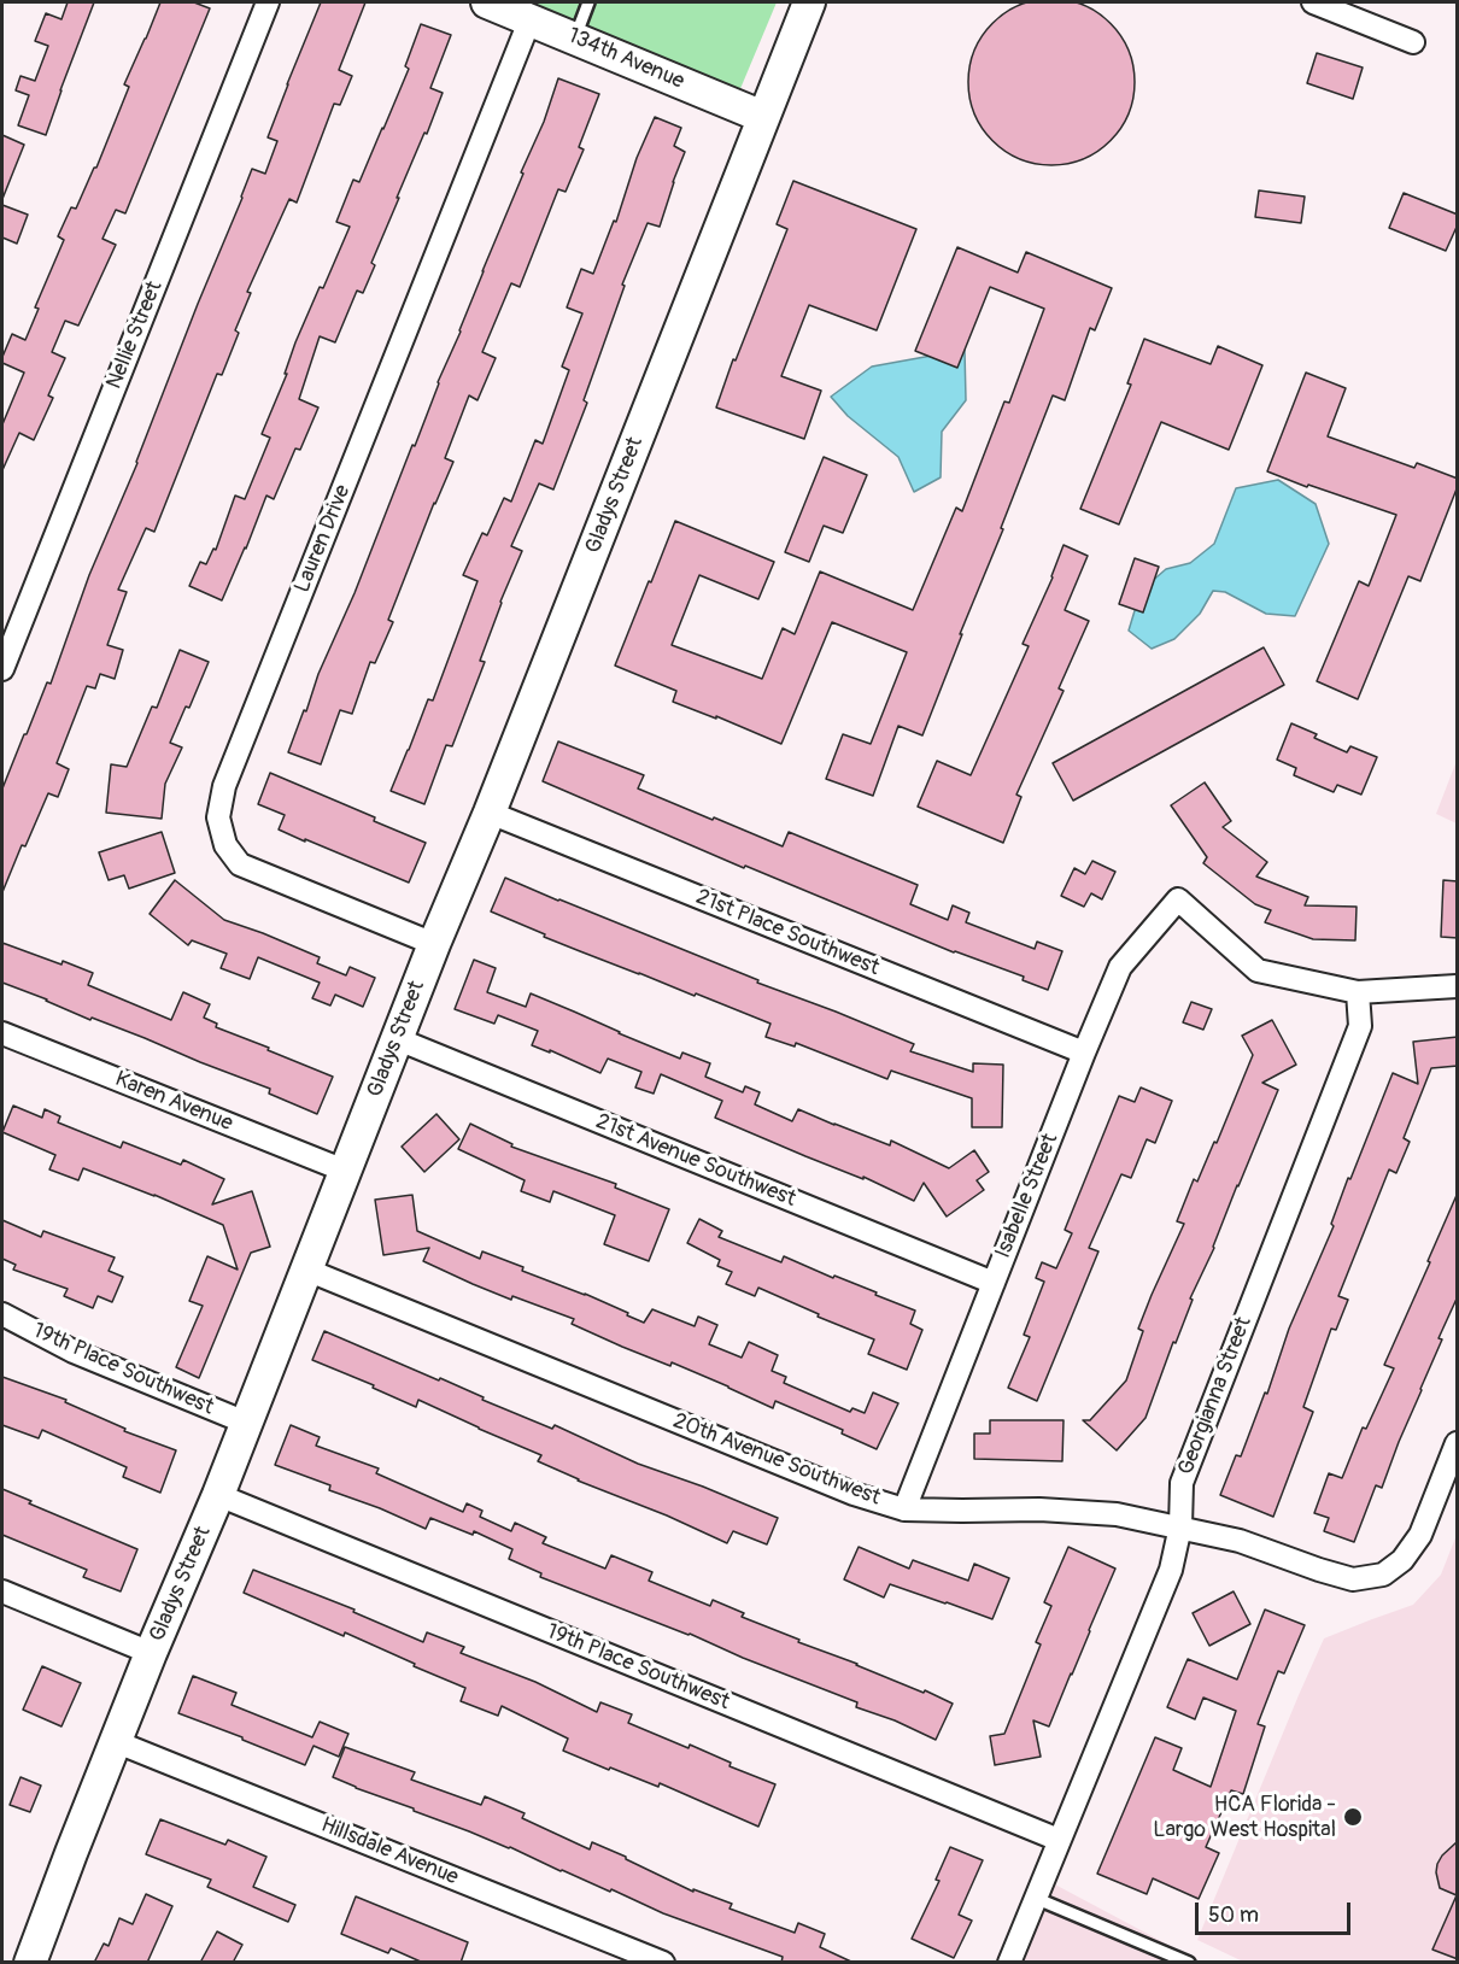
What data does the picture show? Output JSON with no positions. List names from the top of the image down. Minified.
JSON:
{"streets":{"street":["134th Avenue","Nellie Street","Gladys Street","Lauren Drive","21st Place Southwest","Karen Avenue","21st Avenue Southwest","Isabelle Street","19th Place Southwest","Georgianna Street","20th Avenue Southwest","Hillsdale Avenue"]},"crossings":[["134th Avenue","Gladys Street"],["134th Avenue","Lauren Drive"],["Gladys Street","Lauren Drive"],["Gladys Street","21st Place Southwest"],["Gladys Street","Karen Avenue"],["Gladys Street","21st Avenue Southwest"],["Gladys Street","19th Place Southwest"],["Gladys Street","20th Avenue Southwest"],["Gladys Street","Hillsdale Avenue"],["21st Place Southwest","Isabelle Street"],["21st Avenue Southwest","Isabelle Street"],["Isabelle Street","Georgianna Street"],["Isabelle Street","20th Avenue Southwest"],["19th Place Southwest","Georgianna Street"],["Georgianna Street","20th Avenue Southwest"]],"places":["HCA Florida - Largo West Hospital"],"scale_bar":"50 m"}
